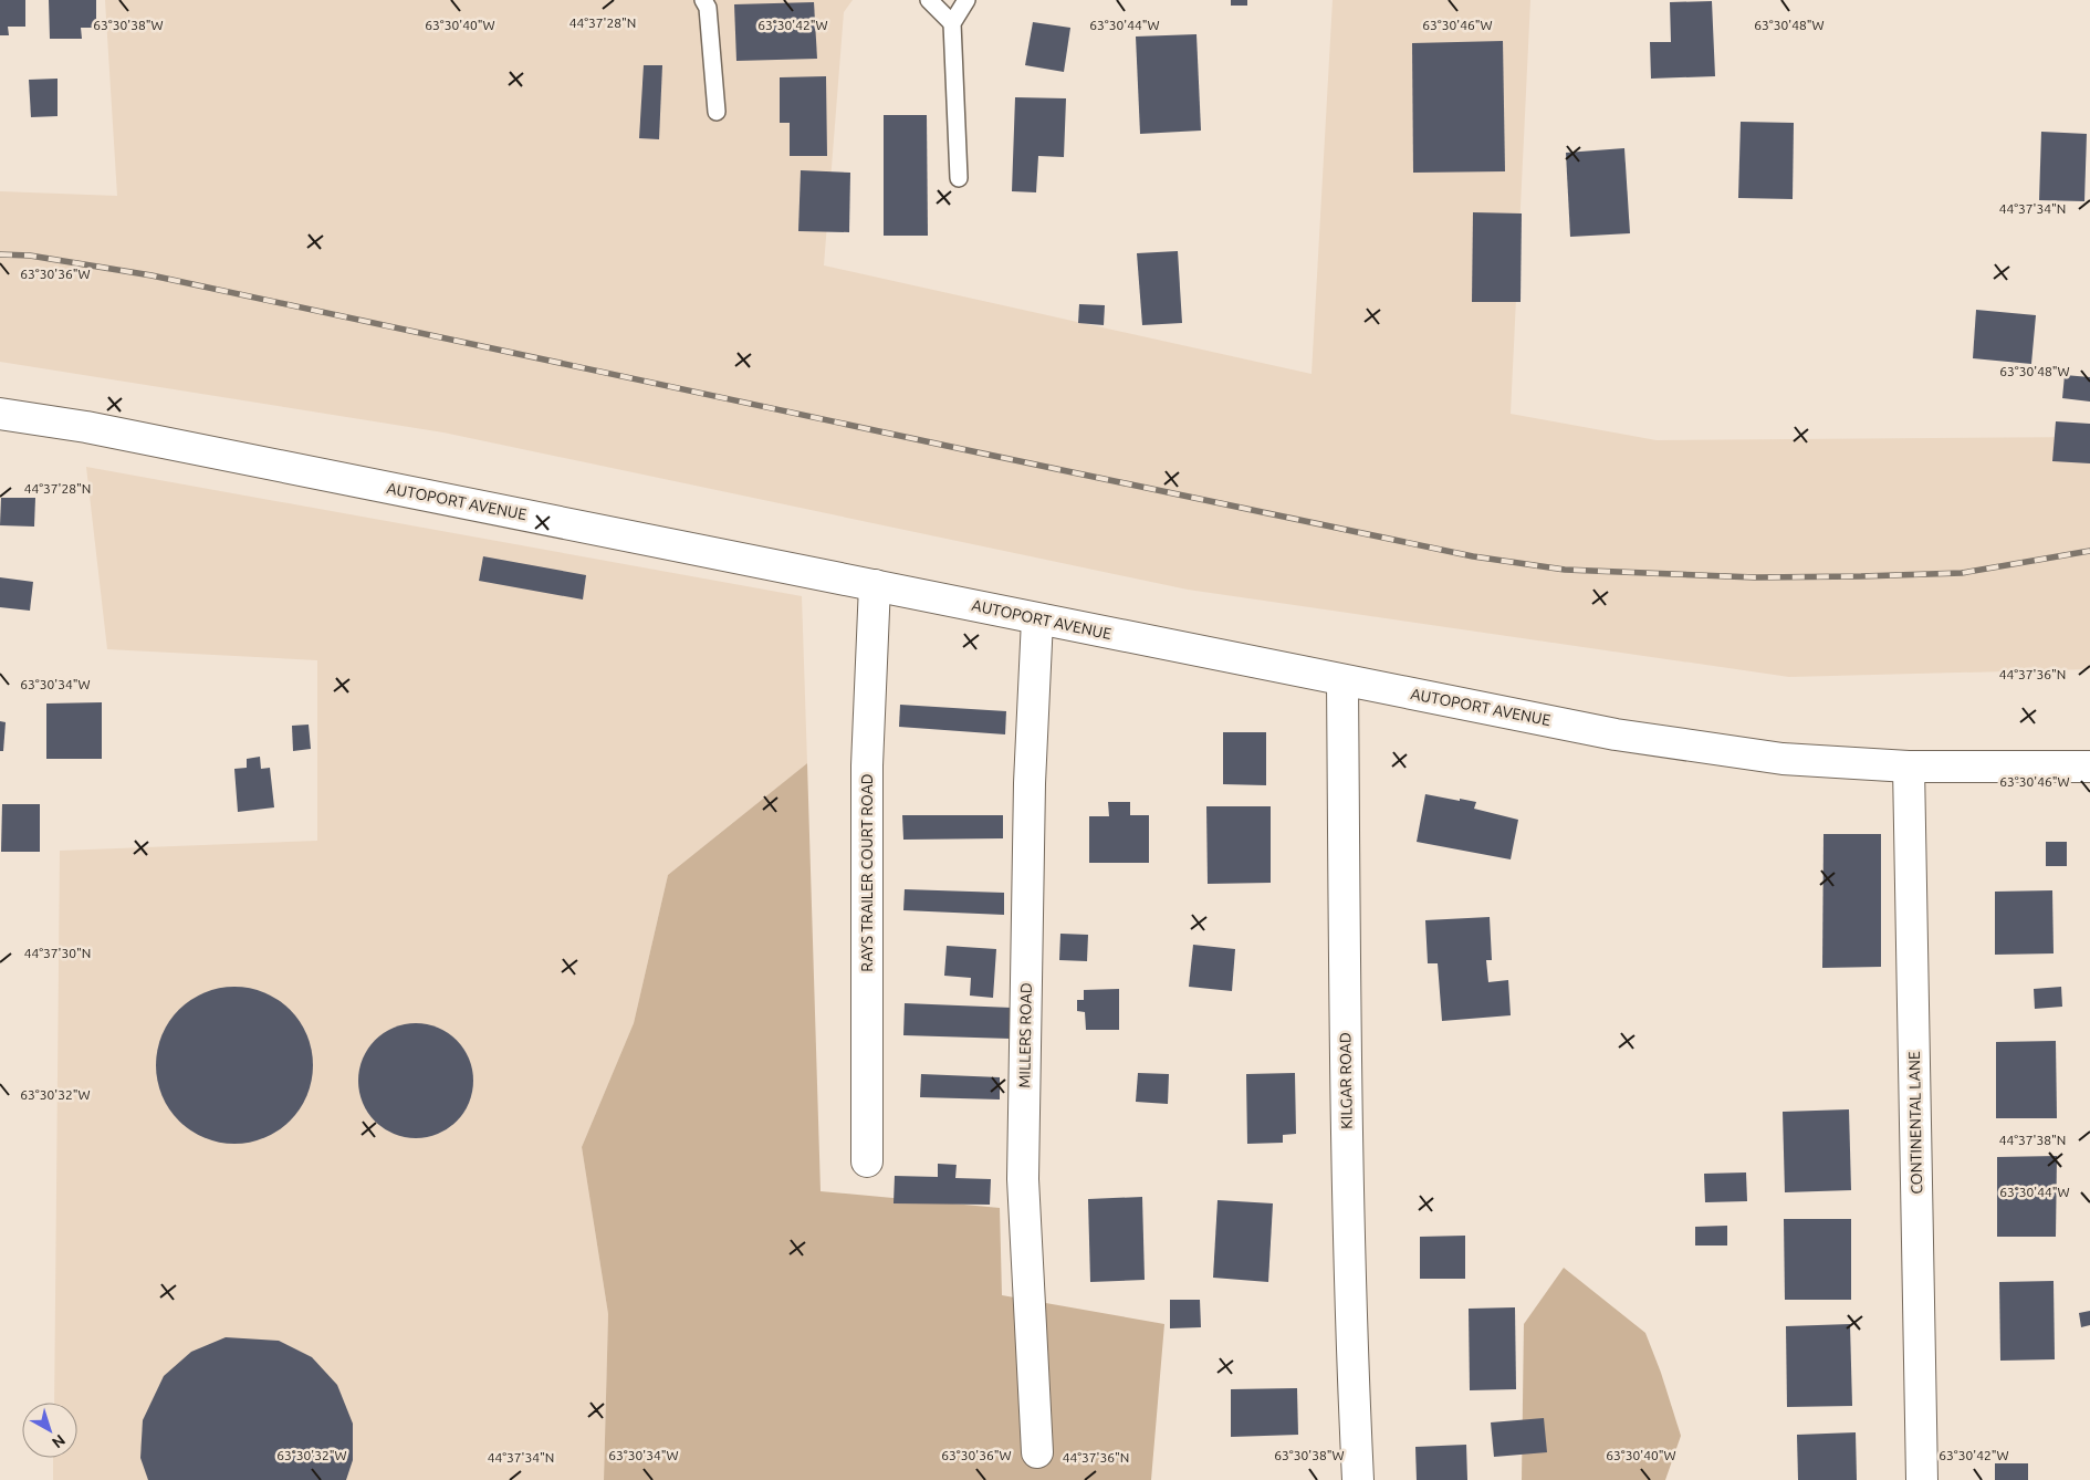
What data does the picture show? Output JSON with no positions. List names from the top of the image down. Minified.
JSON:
{"streets":{"street":["AUTOPORT AVENUE","RAYS TRAILER COURT ROAD","MILLERS ROAD","KILGAR ROAD","CONTINENTAL LANE"]},"crossings":[["AUTOPORT AVENUE","RAYS TRAILER COURT ROAD"],["AUTOPORT AVENUE","MILLERS ROAD"],["AUTOPORT AVENUE","KILGAR ROAD"],["AUTOPORT AVENUE","CONTINENTAL LANE"]],"north":"bottom right","coordinates":["44°37'28\"N","63°30'38\"W","63°30'40\"W","63°30'42\"W","63°30'44\"W","63°30'46\"W","63°30'48\"W","44°37'34\"N","63°30'36\"W","44°37'36\"N","63°30'34\"W","44°37'30\"N","63°30'32\"W","44°37'38\"N"]}
